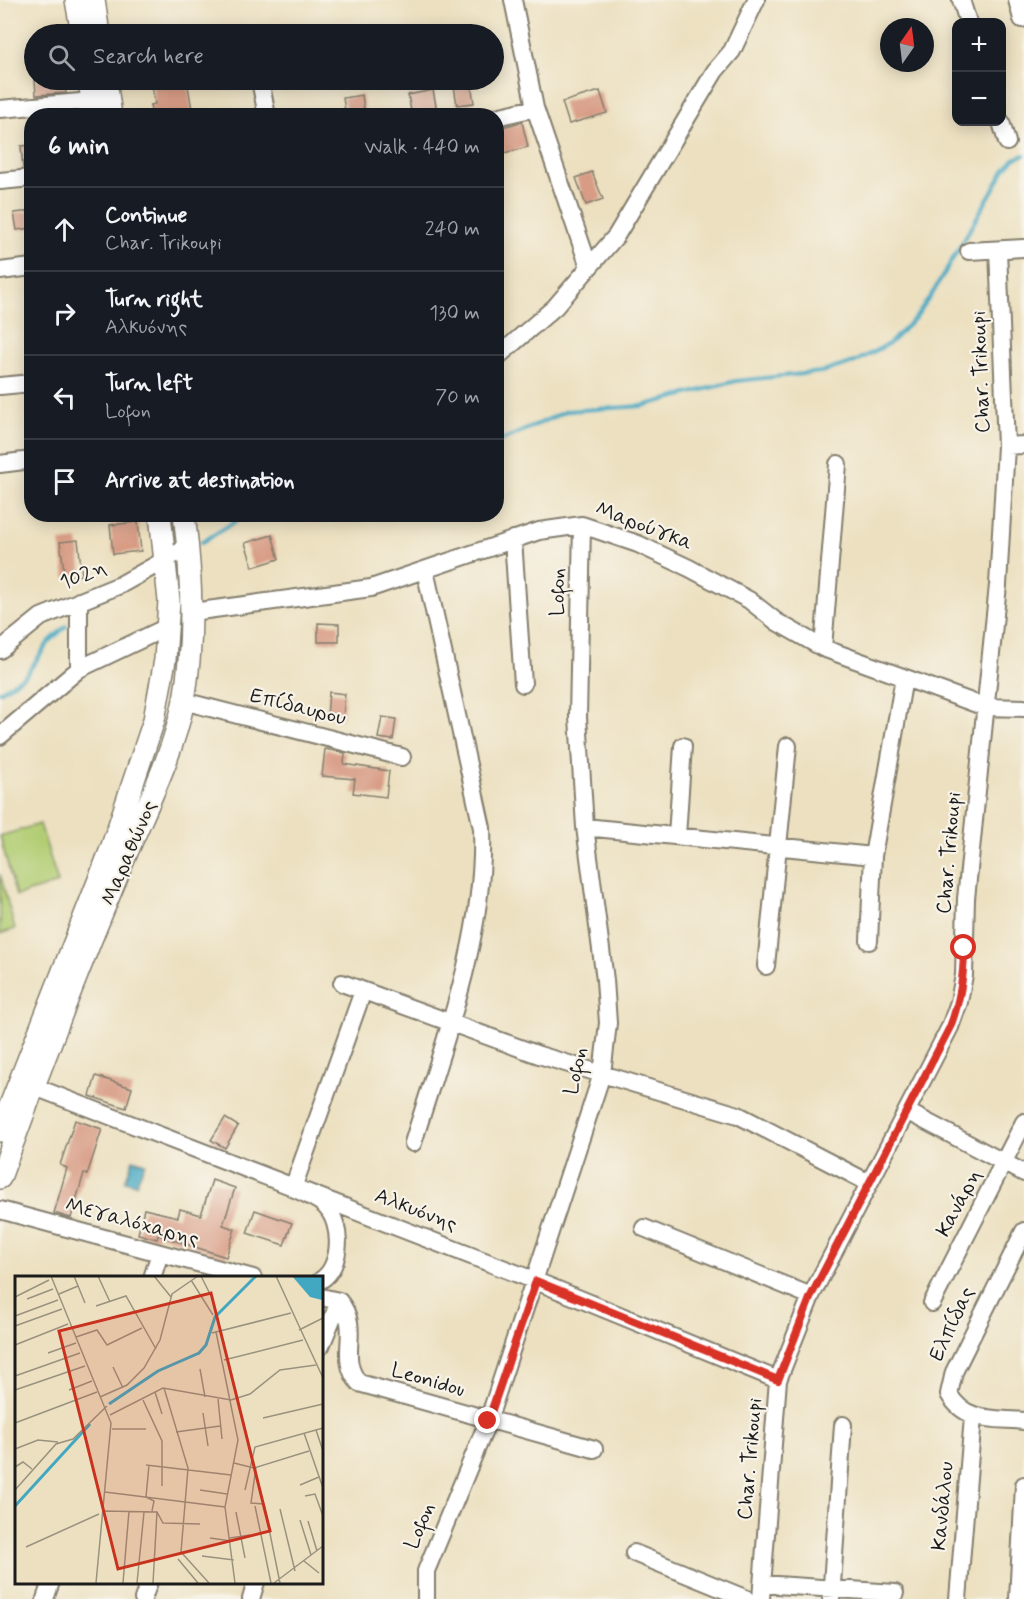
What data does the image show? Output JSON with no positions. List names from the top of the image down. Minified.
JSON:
{"streets":{"main road":["Μαραθώνος"],"street":["Char. Trikoupi","Μαρούγκα","102η","Lofon","Επίδαυρου","Κανάρη","Αλκυόνης","Μεγαλόχαρης","Ελπίδας","Leonidou","Κανδάλου"]},"crossings":[["Char. Trikoupi","Μαρούγκα"],["Char. Trikoupi","Αλκυόνης"],["Μαρούγκα","Lofon"],["Μαρούγκα","Μαραθώνος"],["102η","Μαραθώνος"],["Lofon","Αλκυόνης"],["Lofon","Leonidou"],["Επίδαυρου","Μαραθώνος"],["Μαραθώνος","Αλκυόνης"],["Ελπίδας","Κανδάλου"]],"north":"top","page":{"map_buttons":["+","−"],"search":"Search here","heading":["6 min","Walk · 440 m"],"list":[["Continue","Char. Trikoupi","240 m"],["Turn right","Αλκυόνης","130 m"],["Turn left","Lofon","70 m"],"Arrive at destination"]}}
